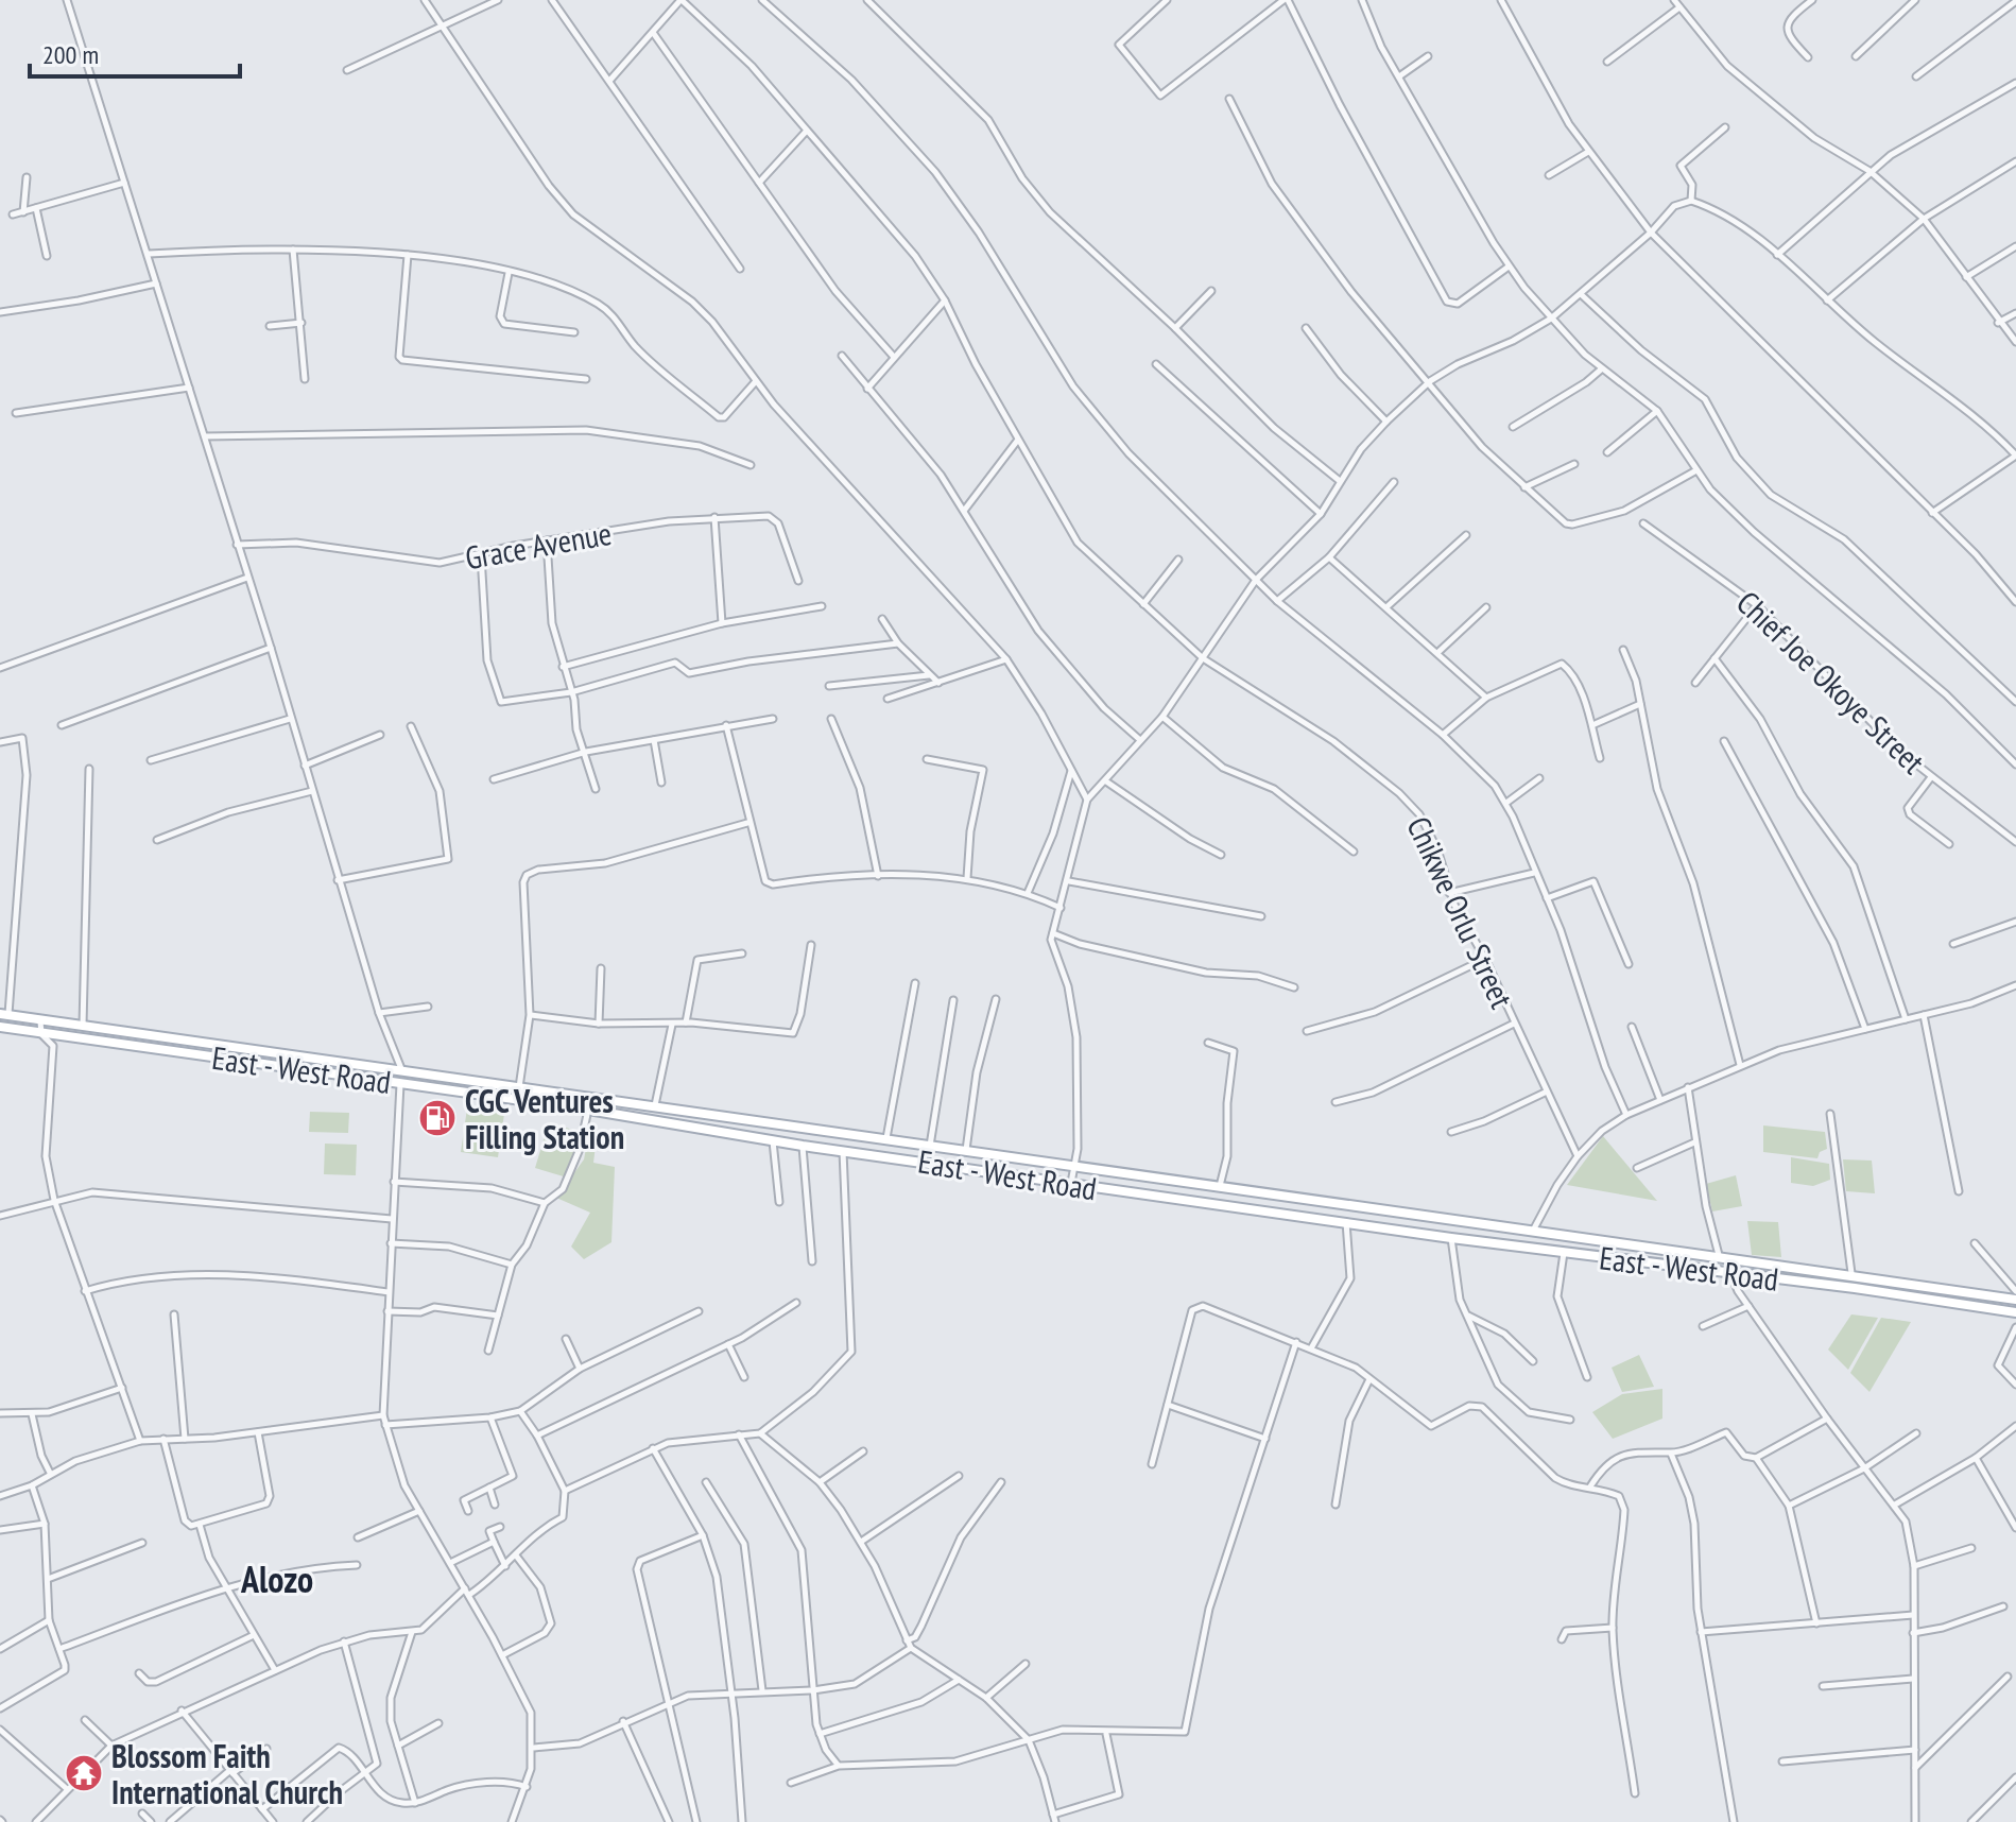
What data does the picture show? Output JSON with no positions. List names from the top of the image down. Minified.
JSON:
{"streets":{"main road":["East - West Road"],"street":["Grace Avenue","Chief Joe Okoye Street","Chikwe Orlu Street"]},"districts":["Alozo"],"places":{"fuel station":["CGC Ventures Filling Station"],"temple":["Blossom Faith International Church"]},"scale_bar":"200 m"}
